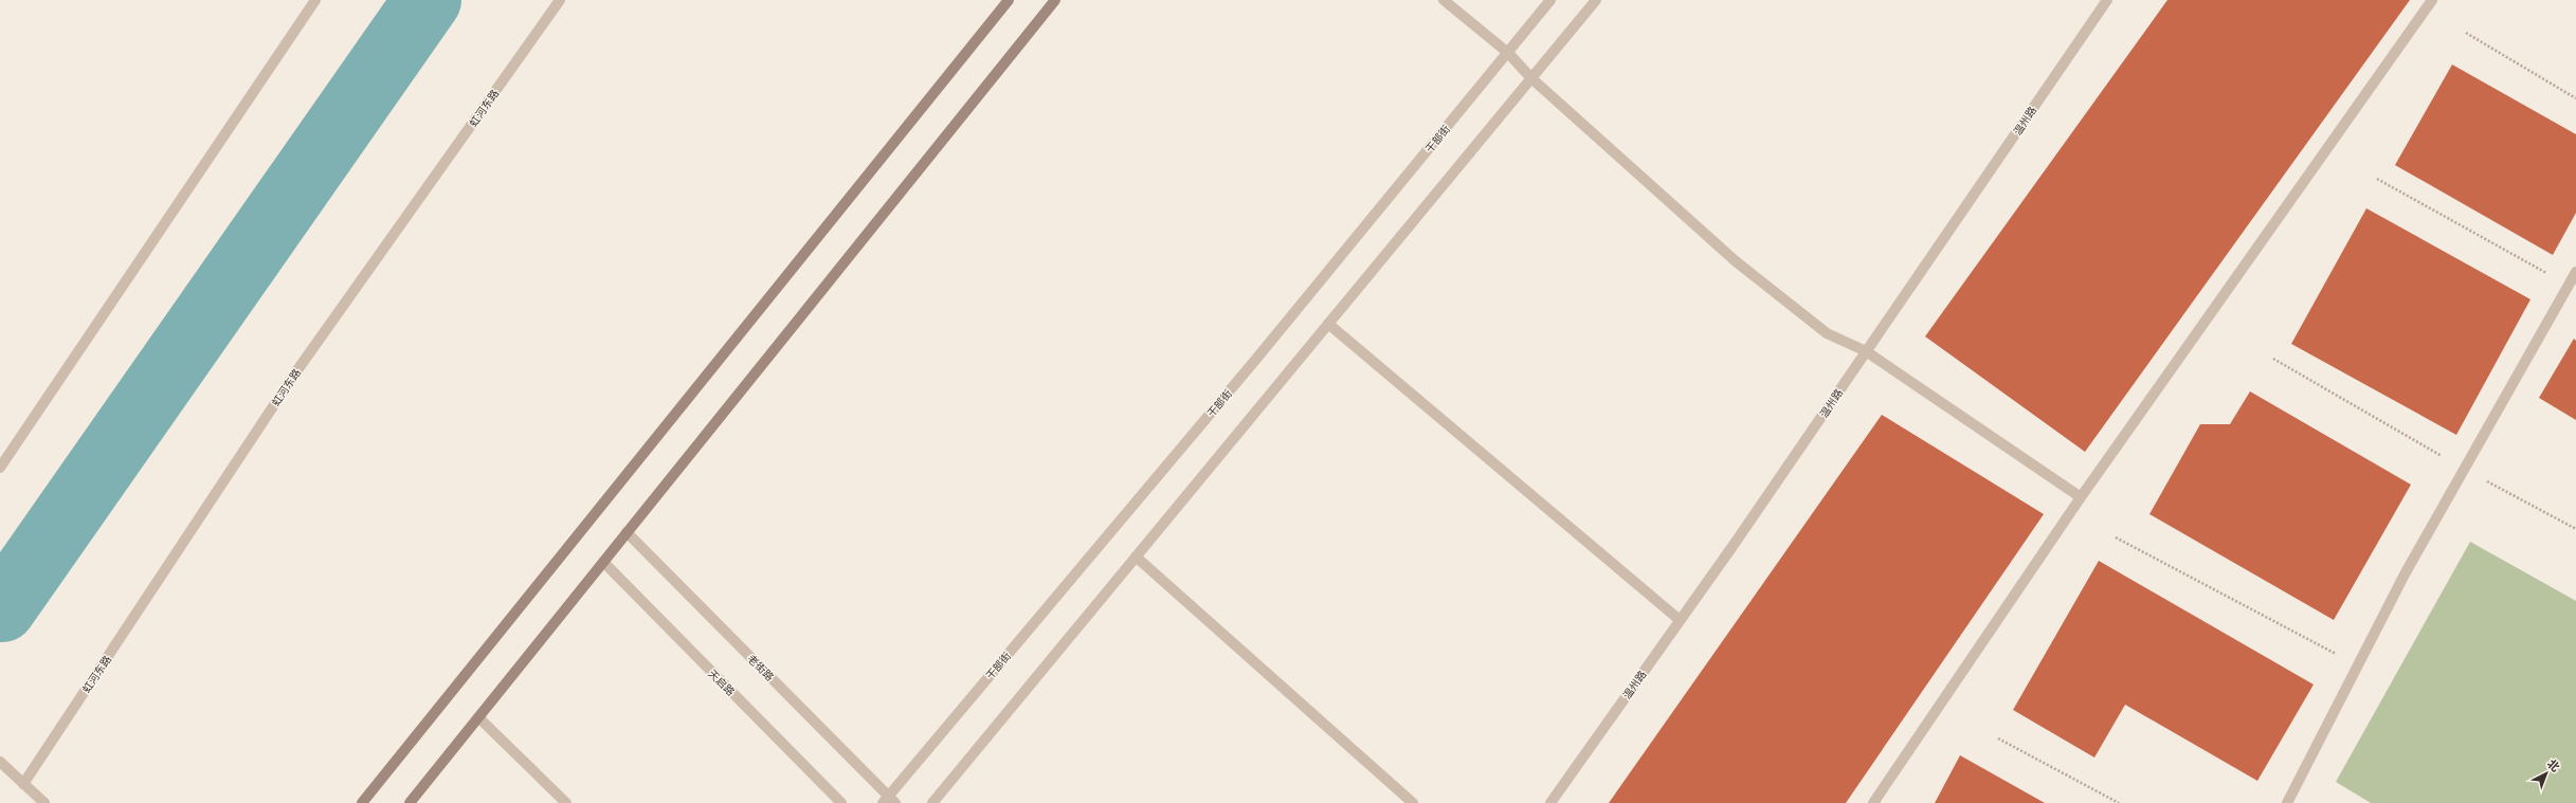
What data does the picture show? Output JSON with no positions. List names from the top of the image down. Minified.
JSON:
{"streets":{"street":["虹河东路","温州路","干部街","老街路","天启路"]},"crossings":[["干部街","老街路"]],"north":"top right"}
